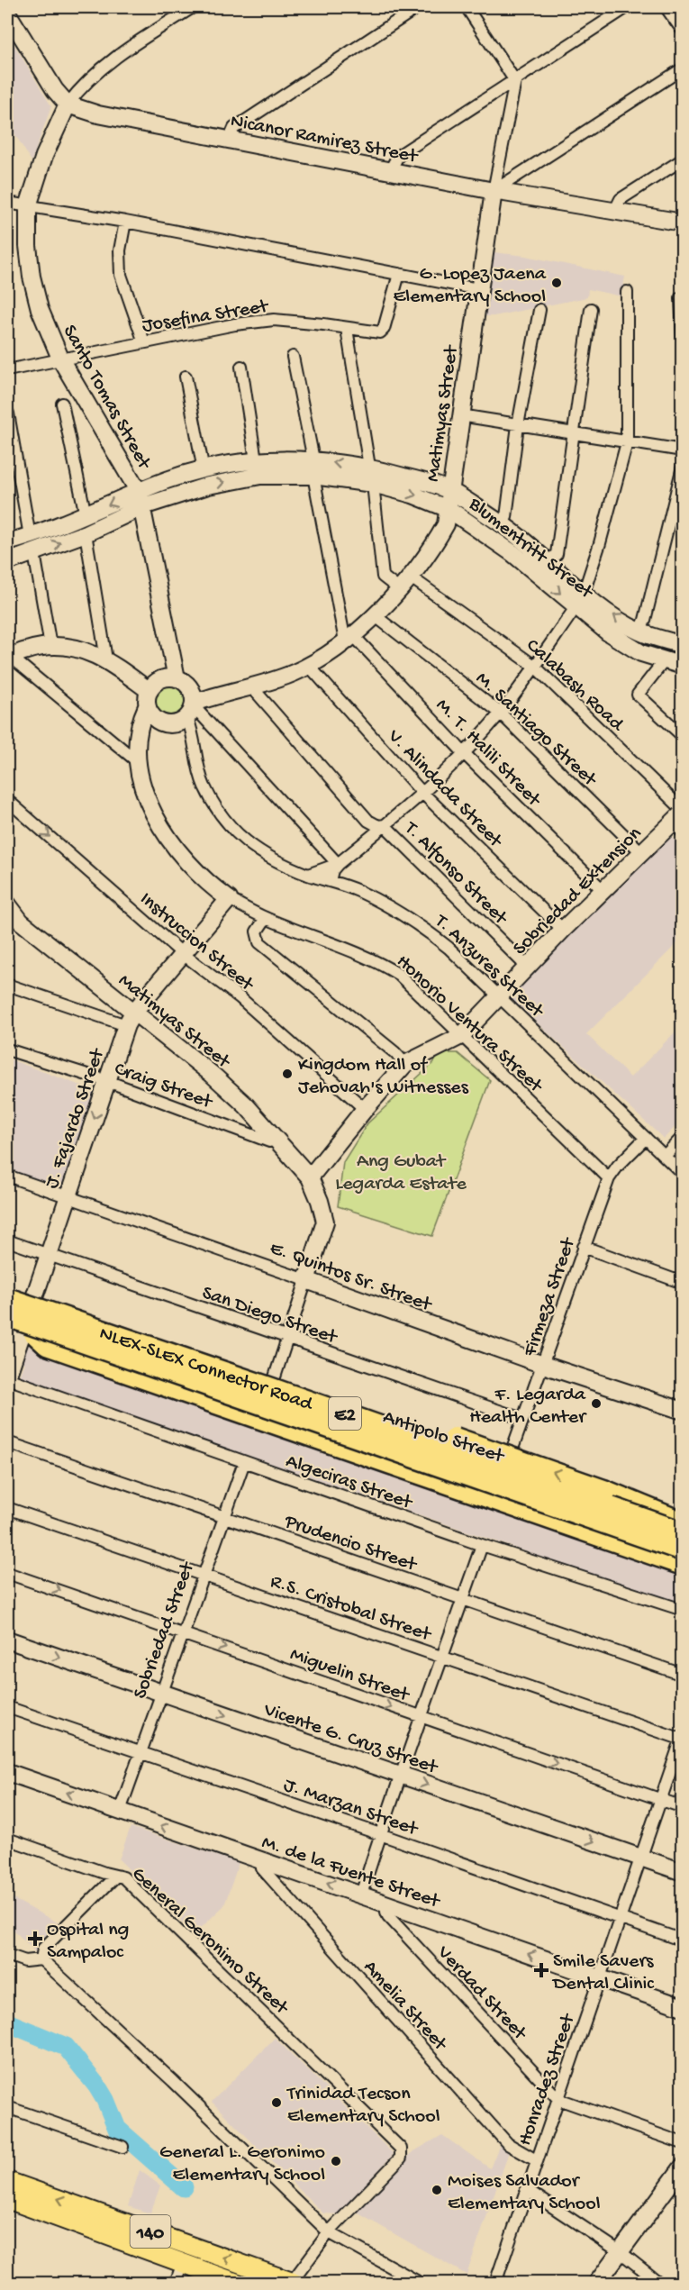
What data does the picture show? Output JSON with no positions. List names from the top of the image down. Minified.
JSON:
{"streets":{"highway":["NLEX-SLEX Connector Road","E2"],"main road":["140"],"street":["Nicanor Ramirez Street","Josefina Street","Santo Tomas Street","Matimyas Street","Blumentritt Street","Calabash Road","M. Santiago Street","M. T. Halili Street","V. Alindada Street","T. Alfonso Street","Sobriedad Extension","Instruccion Street","T. Anzures Street","Honorio Ventura Street","Craig Street","J. Fajardo Street","E. Quintos Sr. Street","Firmeza Street","San Diego Street","Antipolo Street","Algeciras Street","Prudencio Street","R.S. Cristobal Street","Sobriedad Street","Miguelin Street","Vicente G. Cruz Street","J. Marzan Street","M. de la Fuente Street","General Geronimo Street","Verdad Street","Amelia Street","Honradez Street"]},"crossings":[["Nicanor Ramirez Street","Santo Tomas Street"],["Nicanor Ramirez Street","Matimyas Street"],["Josefina Street","Santo Tomas Street"],["Santo Tomas Street","Matimyas Street"],["Santo Tomas Street","Blumentritt Street"],["Santo Tomas Street","T. Anzures Street"],["Matimyas Street","Blumentritt Street"],["Matimyas Street","Calabash Road"],["Matimyas Street","M. Santiago Street"],["Matimyas Street","M. T. Halili Street"],["Matimyas Street","V. Alindada Street"],["Matimyas Street","T. Alfonso Street"],["Matimyas Street","T. Anzures Street"],["Matimyas Street","Craig Street"],["Matimyas Street","J. Fajardo Street"],["Calabash Road","Sobriedad Extension"],["M. Santiago Street","Sobriedad Extension"],["M. T. Halili Street","Sobriedad Extension"],["V. Alindada Street","Sobriedad Extension"],["T. Alfonso Street","Sobriedad Extension"],["Sobriedad Extension","T. Anzures Street"],["Instruccion Street","J. Fajardo Street"],["T. Anzures Street","Firmeza Street"],["Honorio Ventura Street","J. Fajardo Street"],["Honorio Ventura Street","Firmeza Street"],["Craig Street","J. Fajardo Street"],["J. Fajardo Street","E. Quintos Sr. Street"],["J. Fajardo Street","San Diego Street"],["J. Fajardo Street","Antipolo Street"],["J. Fajardo Street","Algeciras Street"],["E. Quintos Sr. Street","Firmeza Street"],["Firmeza Street","San Diego Street"],["Firmeza Street","Antipolo Street"],["Algeciras Street","Sobriedad Street"],["Prudencio Street","Sobriedad Street"],["R.S. Cristobal Street","Sobriedad Street"],["R.S. Cristobal Street","Honradez Street"],["Sobriedad Street","Miguelin Street"],["Sobriedad Street","Vicente G. Cruz Street"],["Sobriedad Street","J. Marzan Street"],["Sobriedad Street","M. de la Fuente Street"],["Miguelin Street","Honradez Street"],["Vicente G. Cruz Street","Honradez Street"],["J. Marzan Street","Honradez Street"],["M. de la Fuente Street","Verdad Street"],["M. de la Fuente Street","Amelia Street"],["M. de la Fuente Street","Honradez Street"],["General Geronimo Street","140"],["Verdad Street","Honradez Street"],["Amelia Street","Honradez Street"]],"one_way":["Miguelin Street","Vicente G. Cruz Street","M. de la Fuente Street"],"parks":["Ang Gubat Legarda Estate"],"places":{"other":["G. Lopez Jaena Elementary School","Kingdom Hall of Jehovah's Witnesses","F. Legarda Health Center","Trinidad Tecson Elementary School","General L. Geronimo Elementary School","Moises Salvador Elementary School"],"health":["Ospital ng Sampaloc","Smile Savers Dental Clinic"]}}
